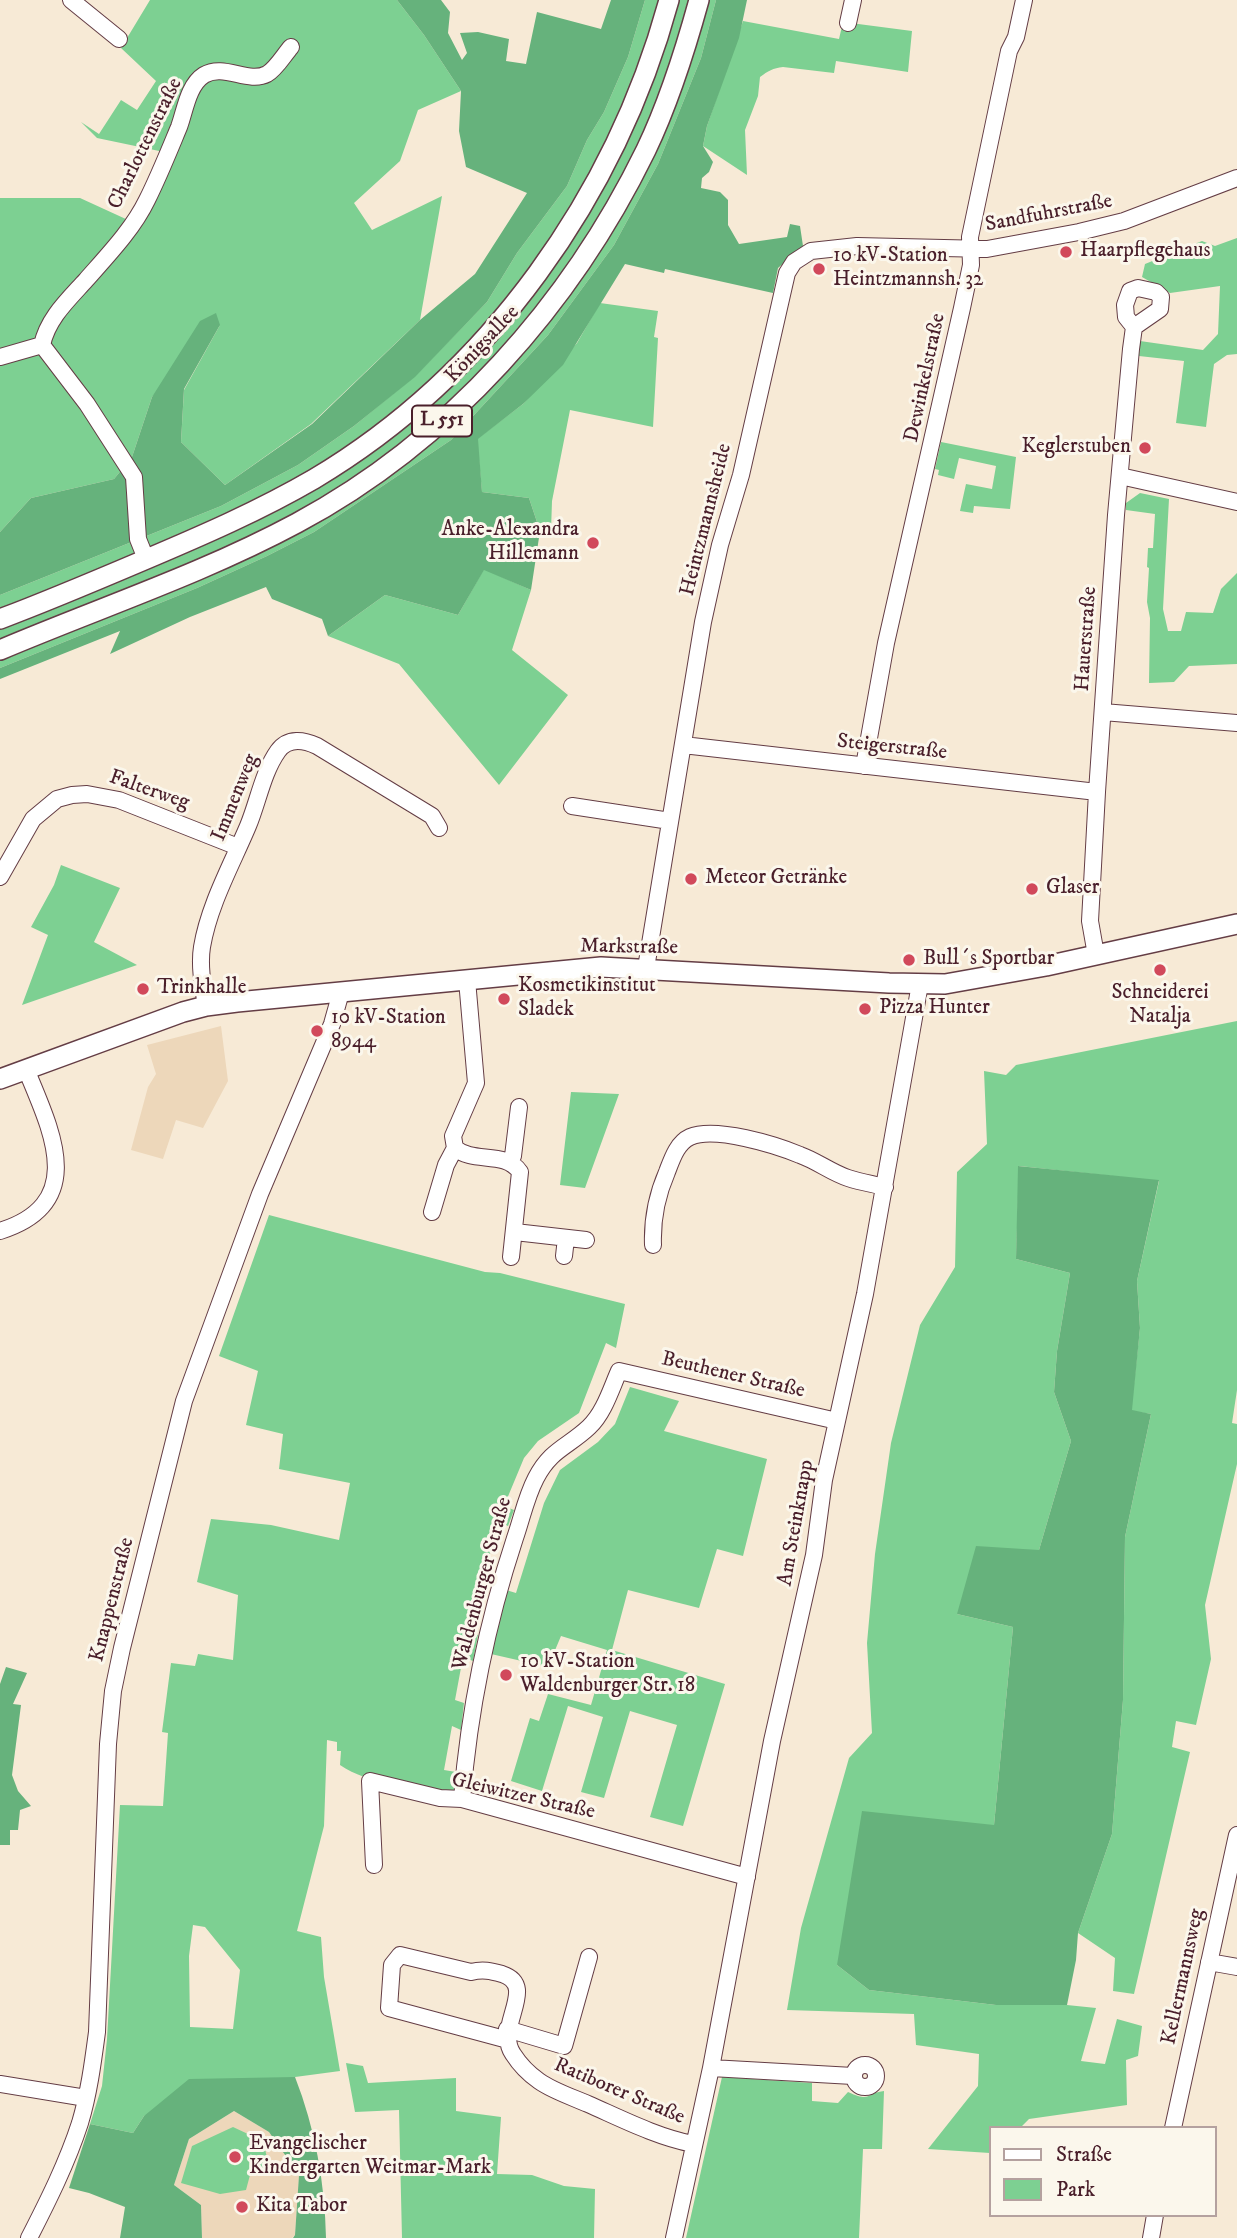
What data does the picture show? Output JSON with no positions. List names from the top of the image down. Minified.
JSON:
{"streets":{"main road":["Königsallee","L 551","Markstraße"],"street":["Charlottenstraße","Sandfuhrstraße","Dewinkelstraße","Heintzmannsheide","Hauerstraße","Steigerstraße","Falterweg","Immenweg","Beuthener Straße","Am Steinknapp","Waldenburger Straße","Knappenstraße","Gleiwitzer Straße","Kellermannsweg","Ratiborer Straße"]},"crossings":[["Sandfuhrstraße","Dewinkelstraße"],["Sandfuhrstraße","Heintzmannsheide"],["Dewinkelstraße","Steigerstraße"],["Heintzmannsheide","Steigerstraße"],["Heintzmannsheide","Markstraße"],["Hauerstraße","Steigerstraße"],["Hauerstraße","Markstraße"],["Falterweg","Immenweg"],["Immenweg","Markstraße"],["Markstraße","Am Steinknapp"],["Markstraße","Knappenstraße"],["Beuthener Straße","Am Steinknapp"],["Beuthener Straße","Waldenburger Straße"],["Am Steinknapp","Gleiwitzer Straße"],["Am Steinknapp","Ratiborer Straße"],["Waldenburger Straße","Gleiwitzer Straße"]],"places":["Haarpflegehaus","10 kV-Station Heintzmannsh. 32","Keglerstuben","Anke-Alexandra Hillemann","Meteor Getränke","Glaser","Bull´s Sportbar","Schneiderei Natalja","Trinkhalle","Kosmetikinstitut Sladek","Pizza Hunter","10 kV-Station 8944","10 kV-Station Waldenburger Str. 18","Evangelischer Kindergarten Weitmar-Mark","Kita Tabor"],"legend":["Straße","Park"]}
